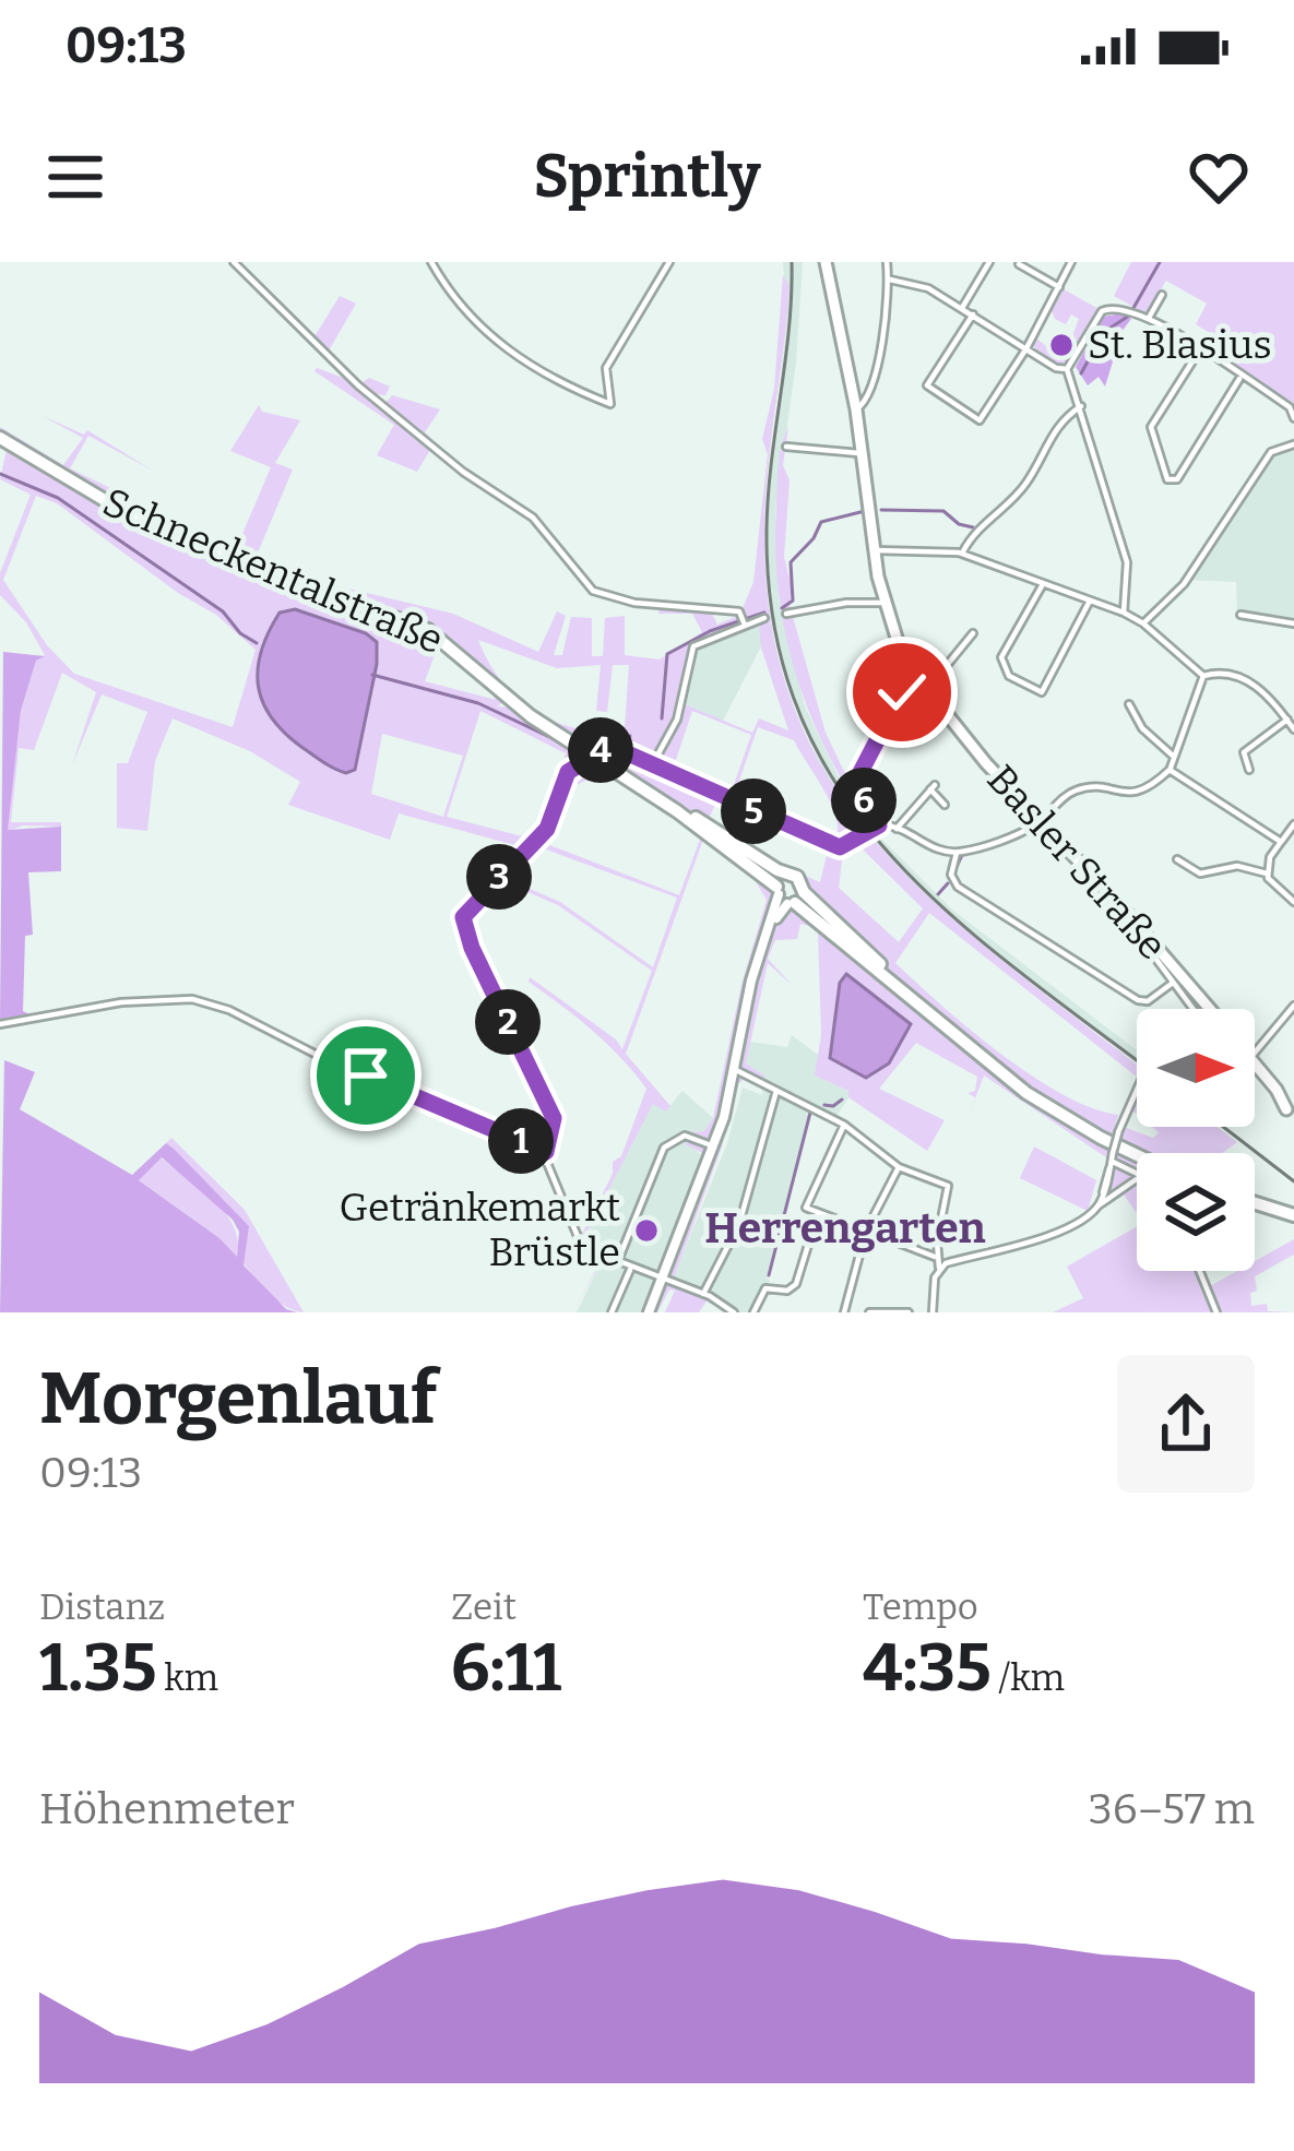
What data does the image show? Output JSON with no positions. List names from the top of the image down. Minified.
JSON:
{"streets":{"main road":["Schneckentalstraße","Basler Straße"]},"districts":["Herrengarten"],"places":["St. Blasius","Getränkemarkt Brüstle"],"north":"right","page":{"status":"09:13","header":"Sprintly","pins":["4","6","5","3","2","1"],"heading":["Morgenlauf","09:13"],"stats":[["Distanz","1.35 km"],["Zeit","6:11"],["Tempo","4:35 /km"]],"chart":["Höhenmeter","36–57 m"]}}
